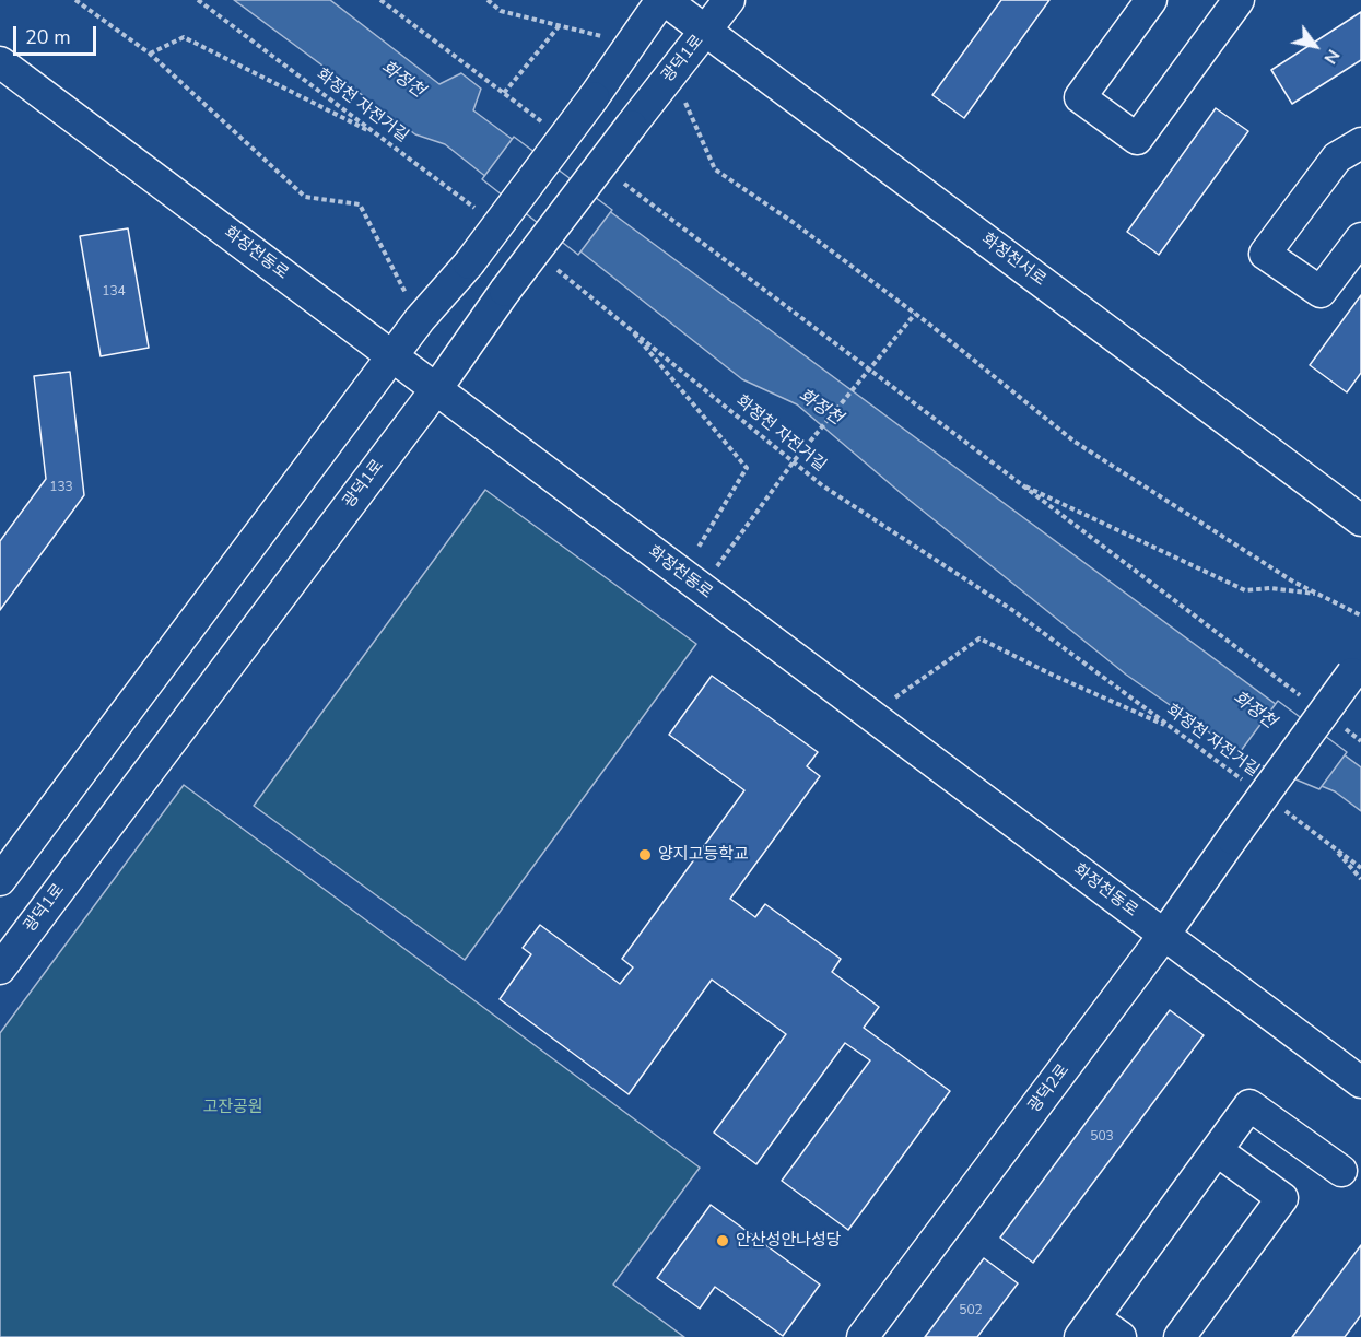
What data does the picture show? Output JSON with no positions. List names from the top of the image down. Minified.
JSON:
{"streets":{"street":["광덕1로","화정천동로","화정천서로","광덕2로"],"path":["화정천 자전거길"]},"crossings":[["광덕1로","화정천동로"],["광덕1로","화정천서로"],["화정천동로","광덕2로"]],"water":["화정천"],"parks":["고잔공원"],"places":["양지고등학교","안산성안나성당"],"house_numbers":["134","133","503","502"],"scale_bar":"20 m","north":"bottom right"}
